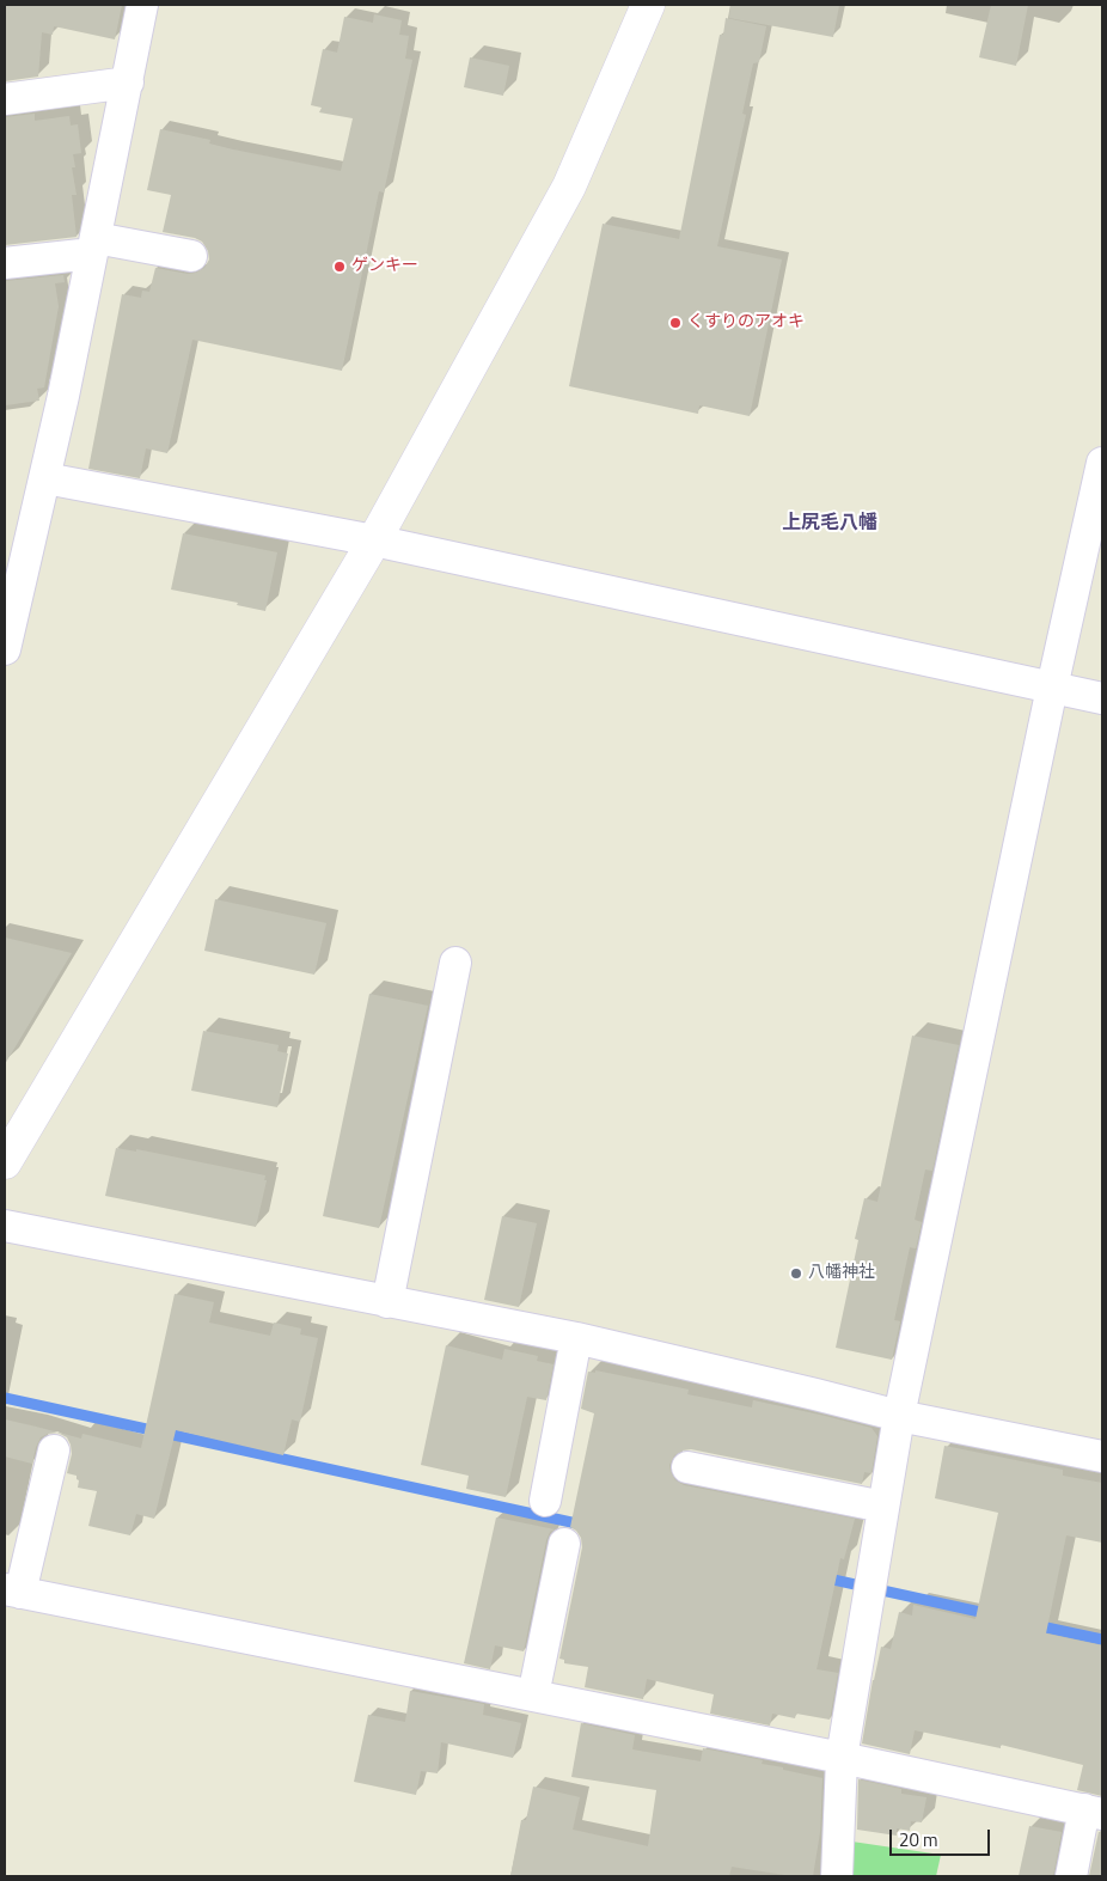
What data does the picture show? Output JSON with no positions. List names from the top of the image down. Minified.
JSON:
{"districts":["上尻毛八幡"],"places":["ゲンキー","くすりのアオキ","八幡神社"],"scale_bar":"20 m"}
